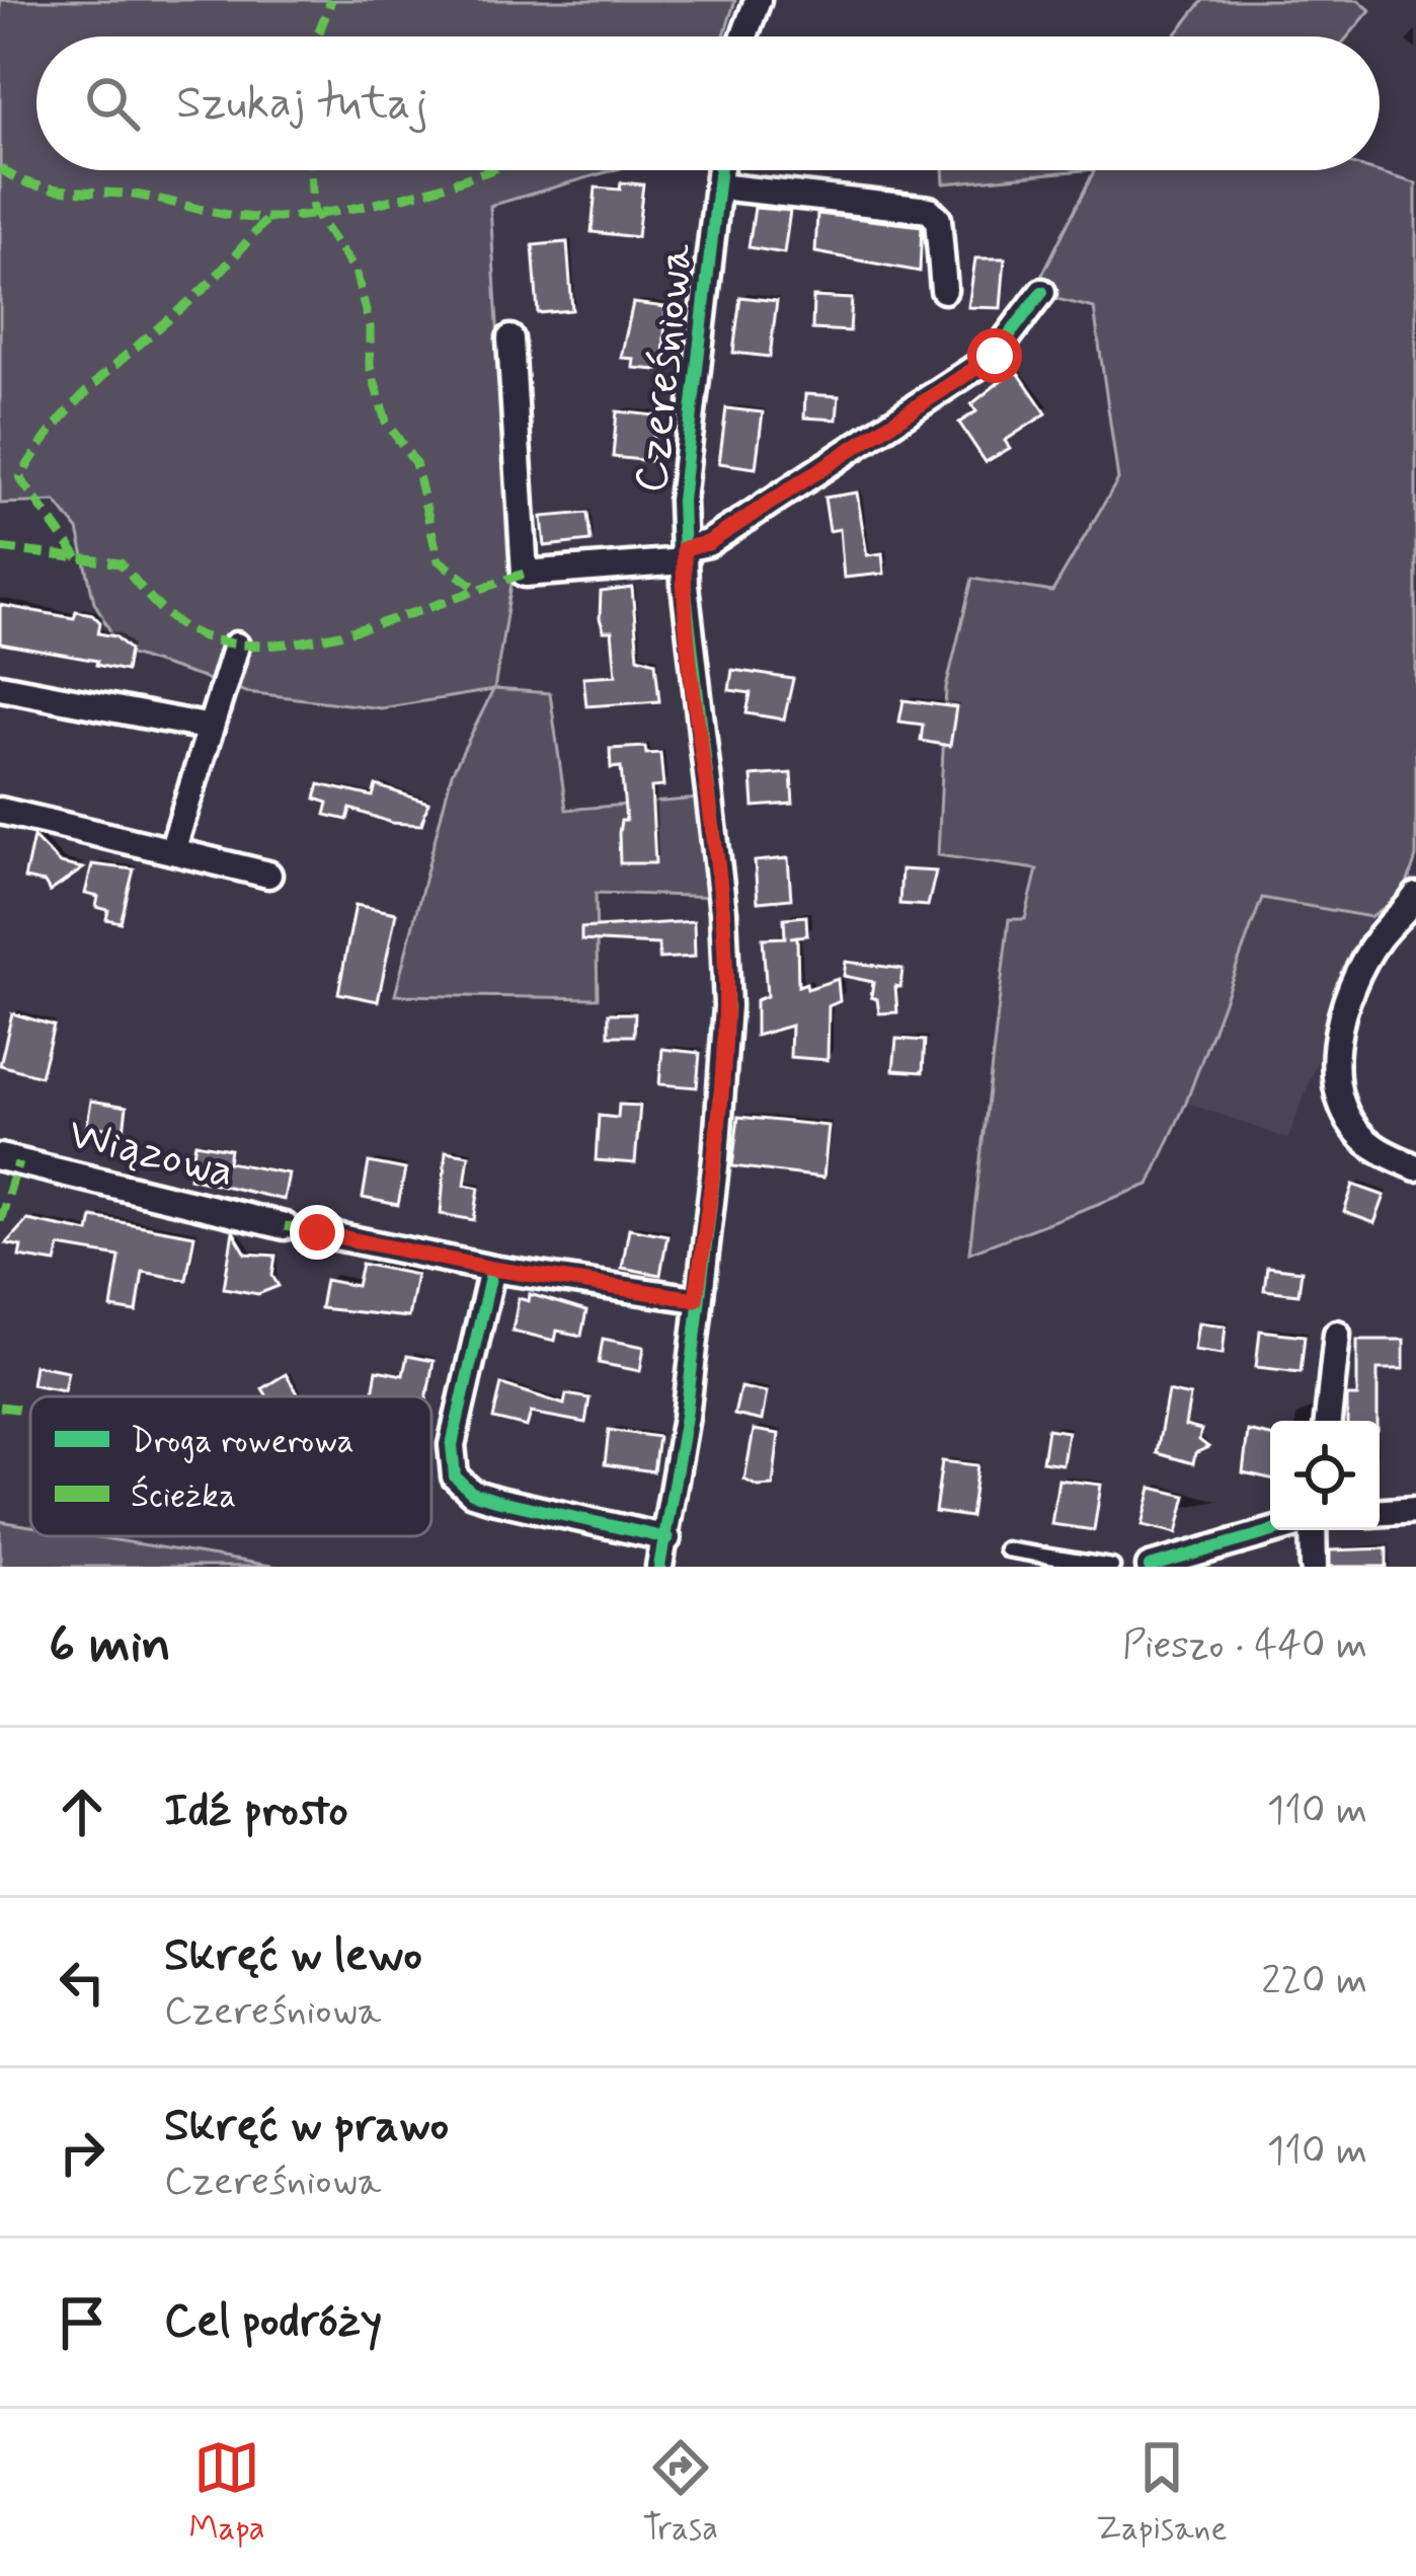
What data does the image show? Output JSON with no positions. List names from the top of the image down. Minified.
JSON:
{"streets":{"street":["Czereśniowa","Wiązowa"]},"legend":["Droga rowerowa","Ścieżka"],"page":{"search":"Szukaj tutaj","heading":["6 min","Pieszo · 440 m"],"list":[["Idź prosto","110 m"],["Skręć w lewo","Czereśniowa","220 m"],["Skręć w prawo","Czereśniowa","110 m"],"Cel podróży"],"nav":["Mapa","Trasa","Zapisane"]}}
